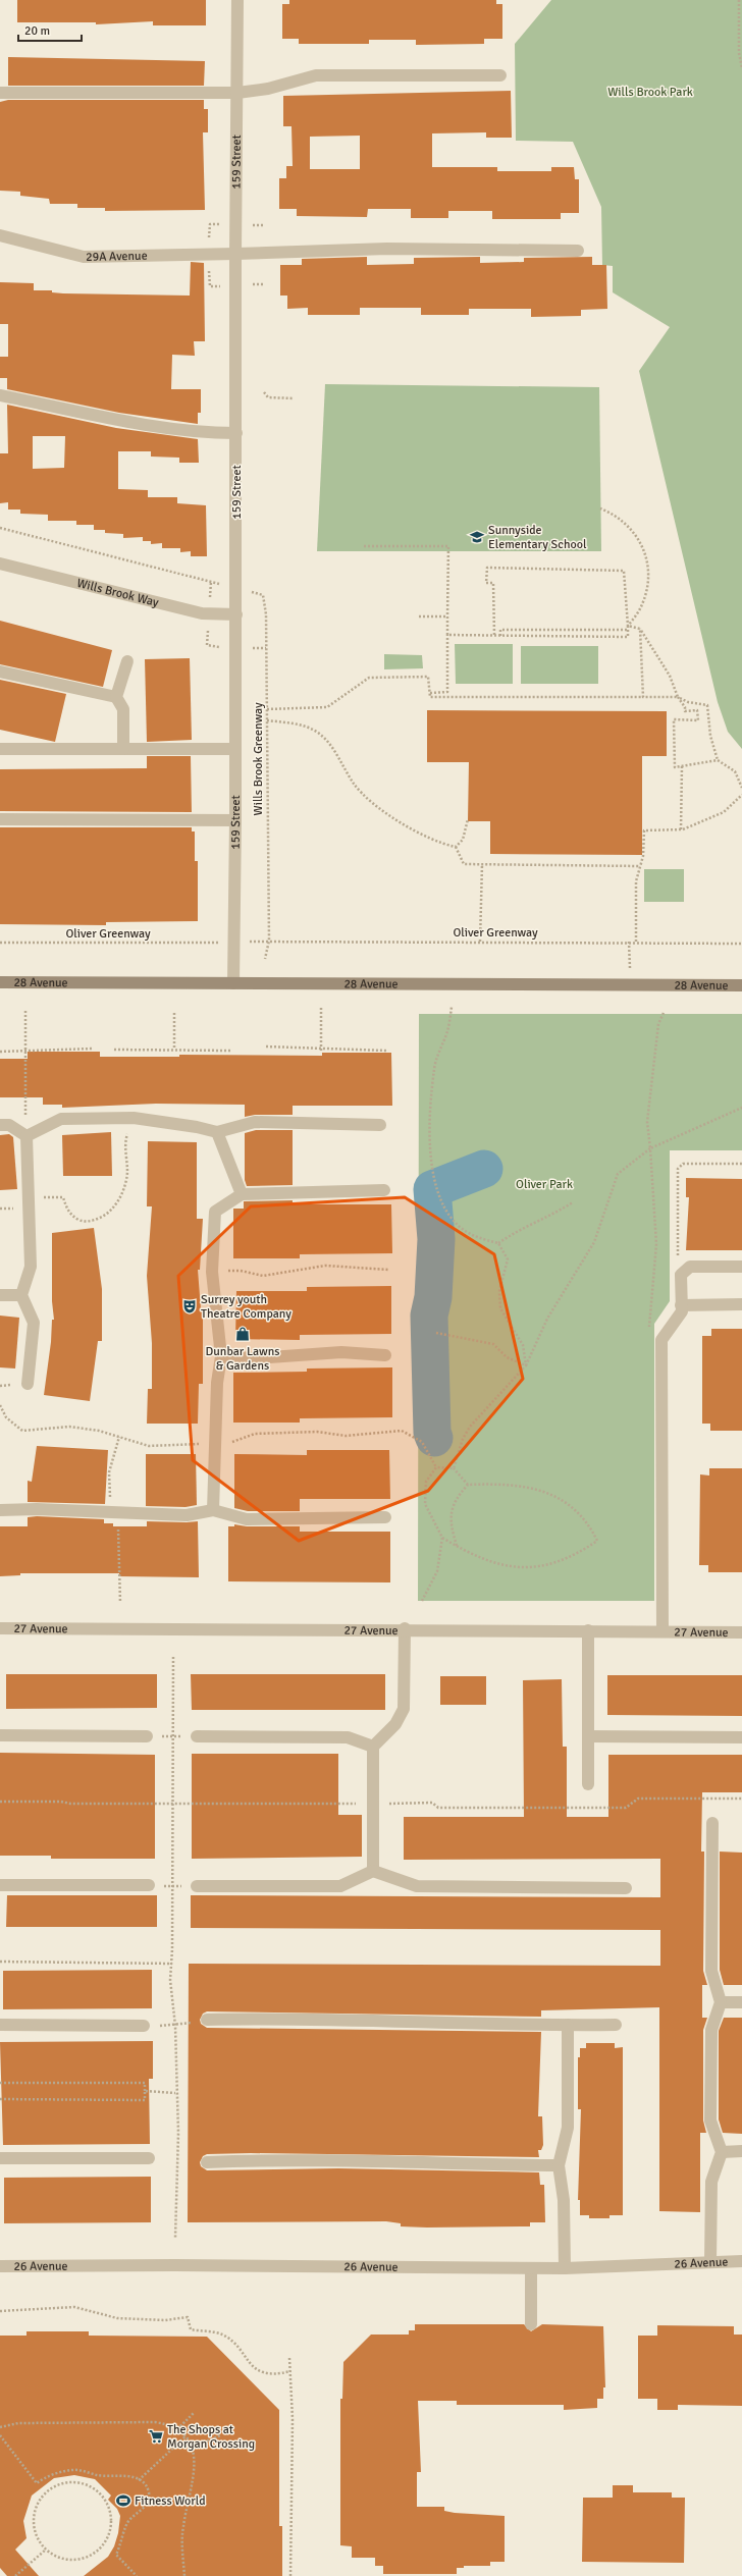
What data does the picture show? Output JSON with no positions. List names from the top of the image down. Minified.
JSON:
{"streets":{"street":["159 Street","29A Avenue","Wills Brook Way","28 Avenue","27 Avenue","26 Avenue"],"path":["Wills Brook Greenway","Oliver Greenway"]},"crossings":[["159 Street","29A Avenue"],["159 Street","Wills Brook Way"],["159 Street","28 Avenue"],["Wills Brook Greenway","Oliver Greenway"]],"parks":["Wills Brook Park","Oliver Park"],"places":{"school or university":["Sunnyside Elementary School"],"theatre":["Surrey youth Theatre Company"],"shop":["Dunbar Lawns & Gardens"],"supermarket":["The Shops at Morgan Crossing"],"sports":["Fitness World"]},"scale_bar":"20 m"}
